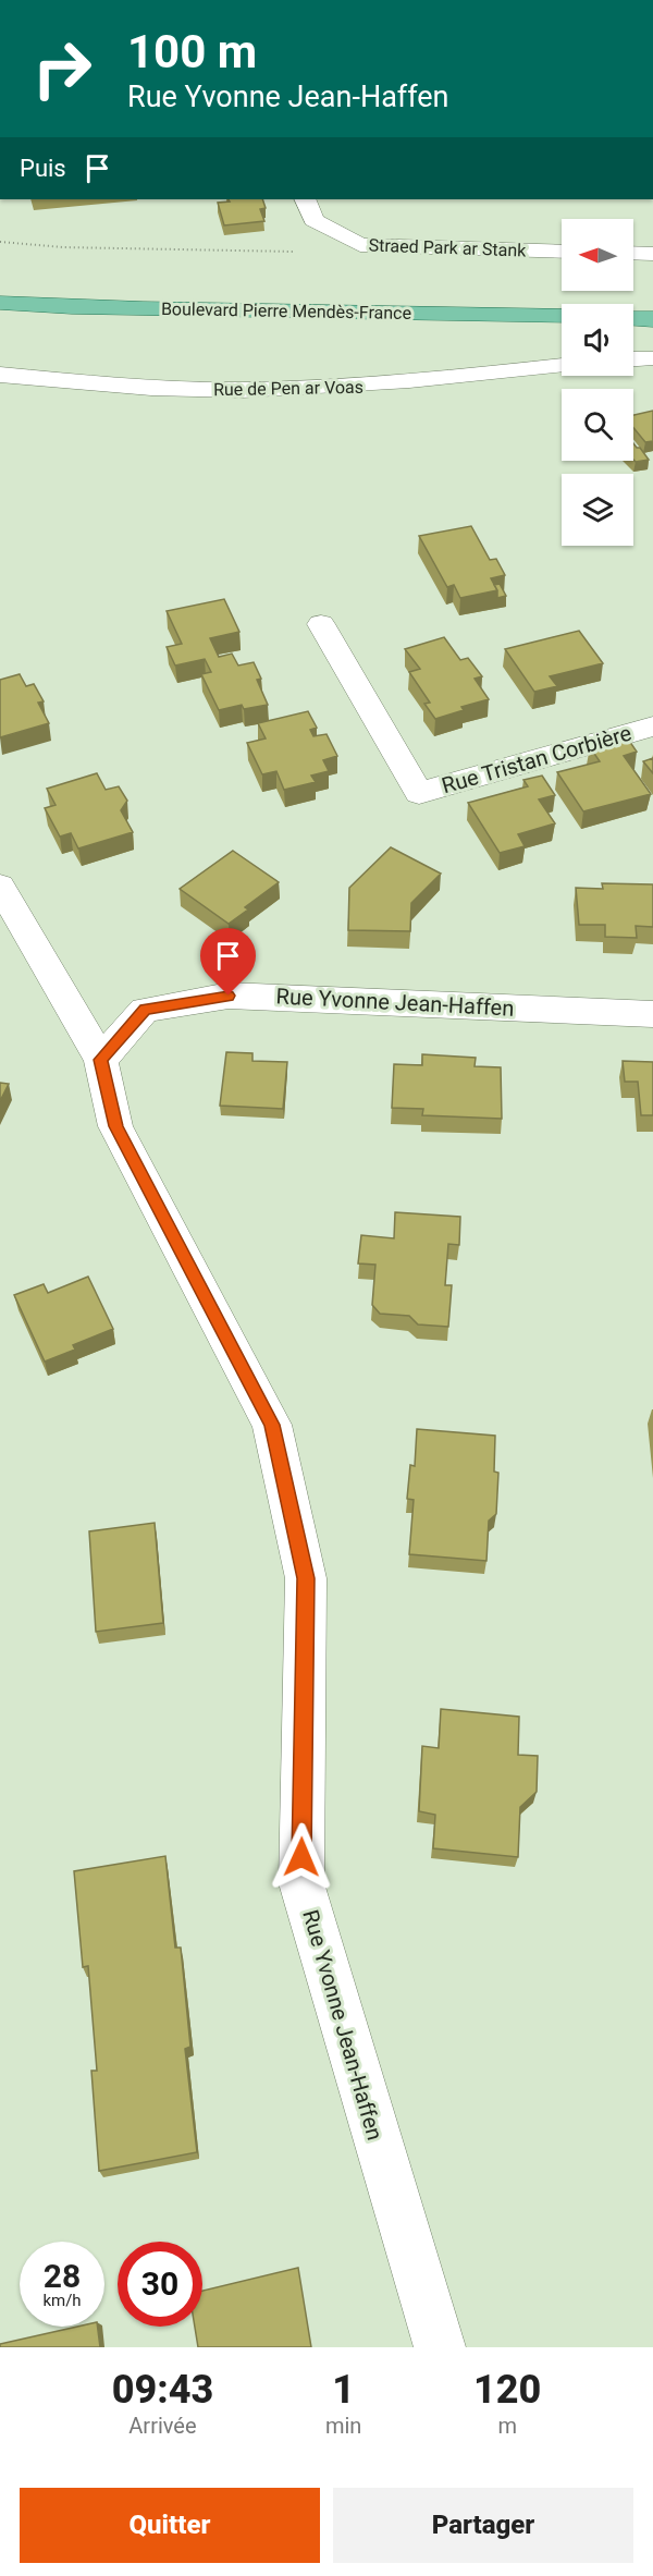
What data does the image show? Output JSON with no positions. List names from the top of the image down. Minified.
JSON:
{"streets":{"main road":["Boulevard Pierre Mendès-France"],"street":["Straed Park ar Stank","Rue de Pen ar Voas","Rue Tristan Corbière","Rue Yvonne Jean-Haffen"]},"north":"left","page":{"turn":["100 m","Rue Yvonne Jean-Haffen"],"then":"Puis","speed":"28 km/h","limit":"30","eta":["09:43","Arrivée","1","min","120","m"],"buttons":["Quitter","Partager"]}}
